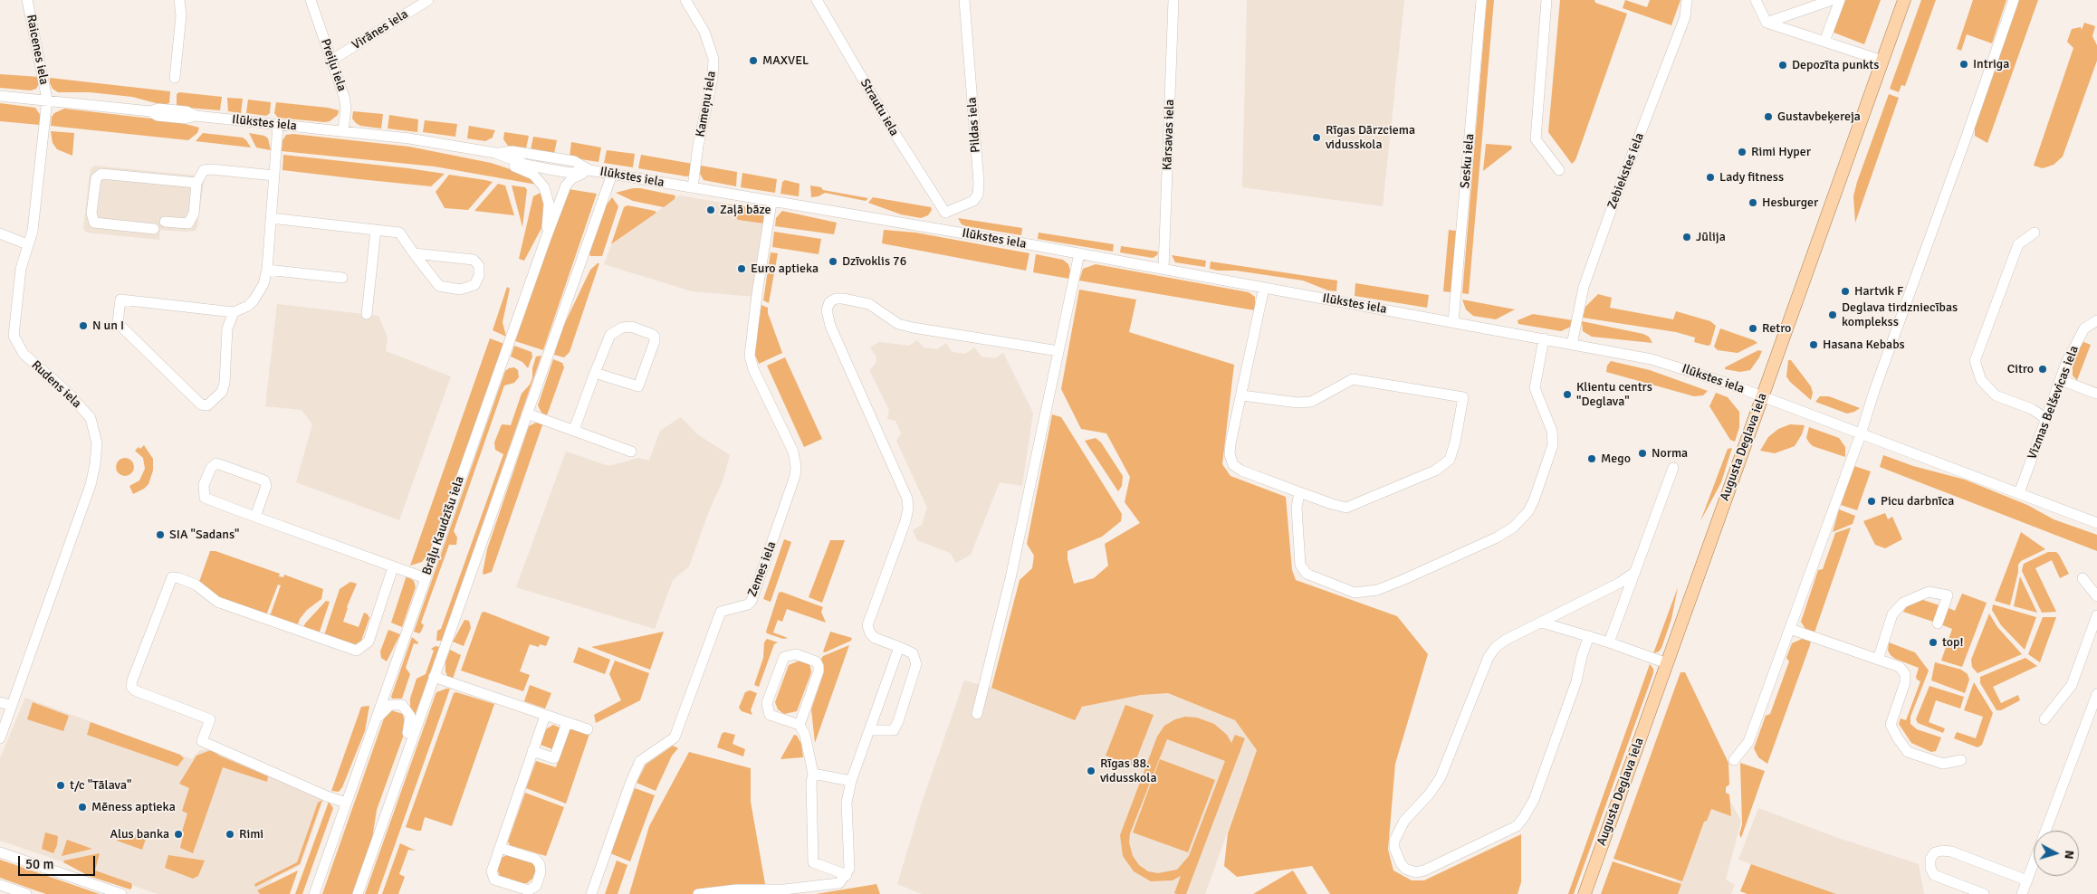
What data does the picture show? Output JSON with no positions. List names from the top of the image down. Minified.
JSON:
{"streets":{"main road":["Augusta Deglava iela"],"street":["Virānes iela","Raicenes iela","Preiļu iela","Kameņu iela","Strautu iela","Ilūkstes iela","Pildas iela","Kārsavas iela","Sesku iela","Zebiekstes iela","Rudens iela","Vizmas Belševicas iela","Brāļu Kaudzīšu iela","Zemes iela"]},"crossings":[["Virānes iela","Preiļu iela"],["Raicenes iela","Ilūkstes iela"],["Raicenes iela","Rudens iela"],["Preiļu iela","Ilūkstes iela"],["Kameņu iela","Ilūkstes iela"],["Strautu iela","Pildas iela"],["Ilūkstes iela","Kārsavas iela"],["Ilūkstes iela","Sesku iela"],["Ilūkstes iela","Zebiekstes iela"],["Ilūkstes iela","Rudens iela"],["Ilūkstes iela","Vizmas Belševicas iela"],["Ilūkstes iela","Augusta Deglava iela"],["Ilūkstes iela","Brāļu Kaudzīšu iela"],["Ilūkstes iela","Zemes iela"]],"places":["MAXVEL","Intriga","Depozīta punkts","Gustavbeķereja","Rīgas Dārzciema vidusskola","Rimi Hyper","Lady fitness","Hesburger","Zaļā bāze","Jūlija","Dzīvoklis 76","Euro aptieka","Hartvik F","Deglava tirdzniecības komplekss","N un I","Retro","Hasana Kebabs","Citro","Klientu centrs \"Deglava\"","Norma","Mego","Picu darbnīca","SIA \"Sadans\"","top!","Rīgas 88. vidusskola","t/c \"Tālava\"","Mēness aptieka","Alus banka","Rimi"],"scale_bar":"50 m","north":"right"}
